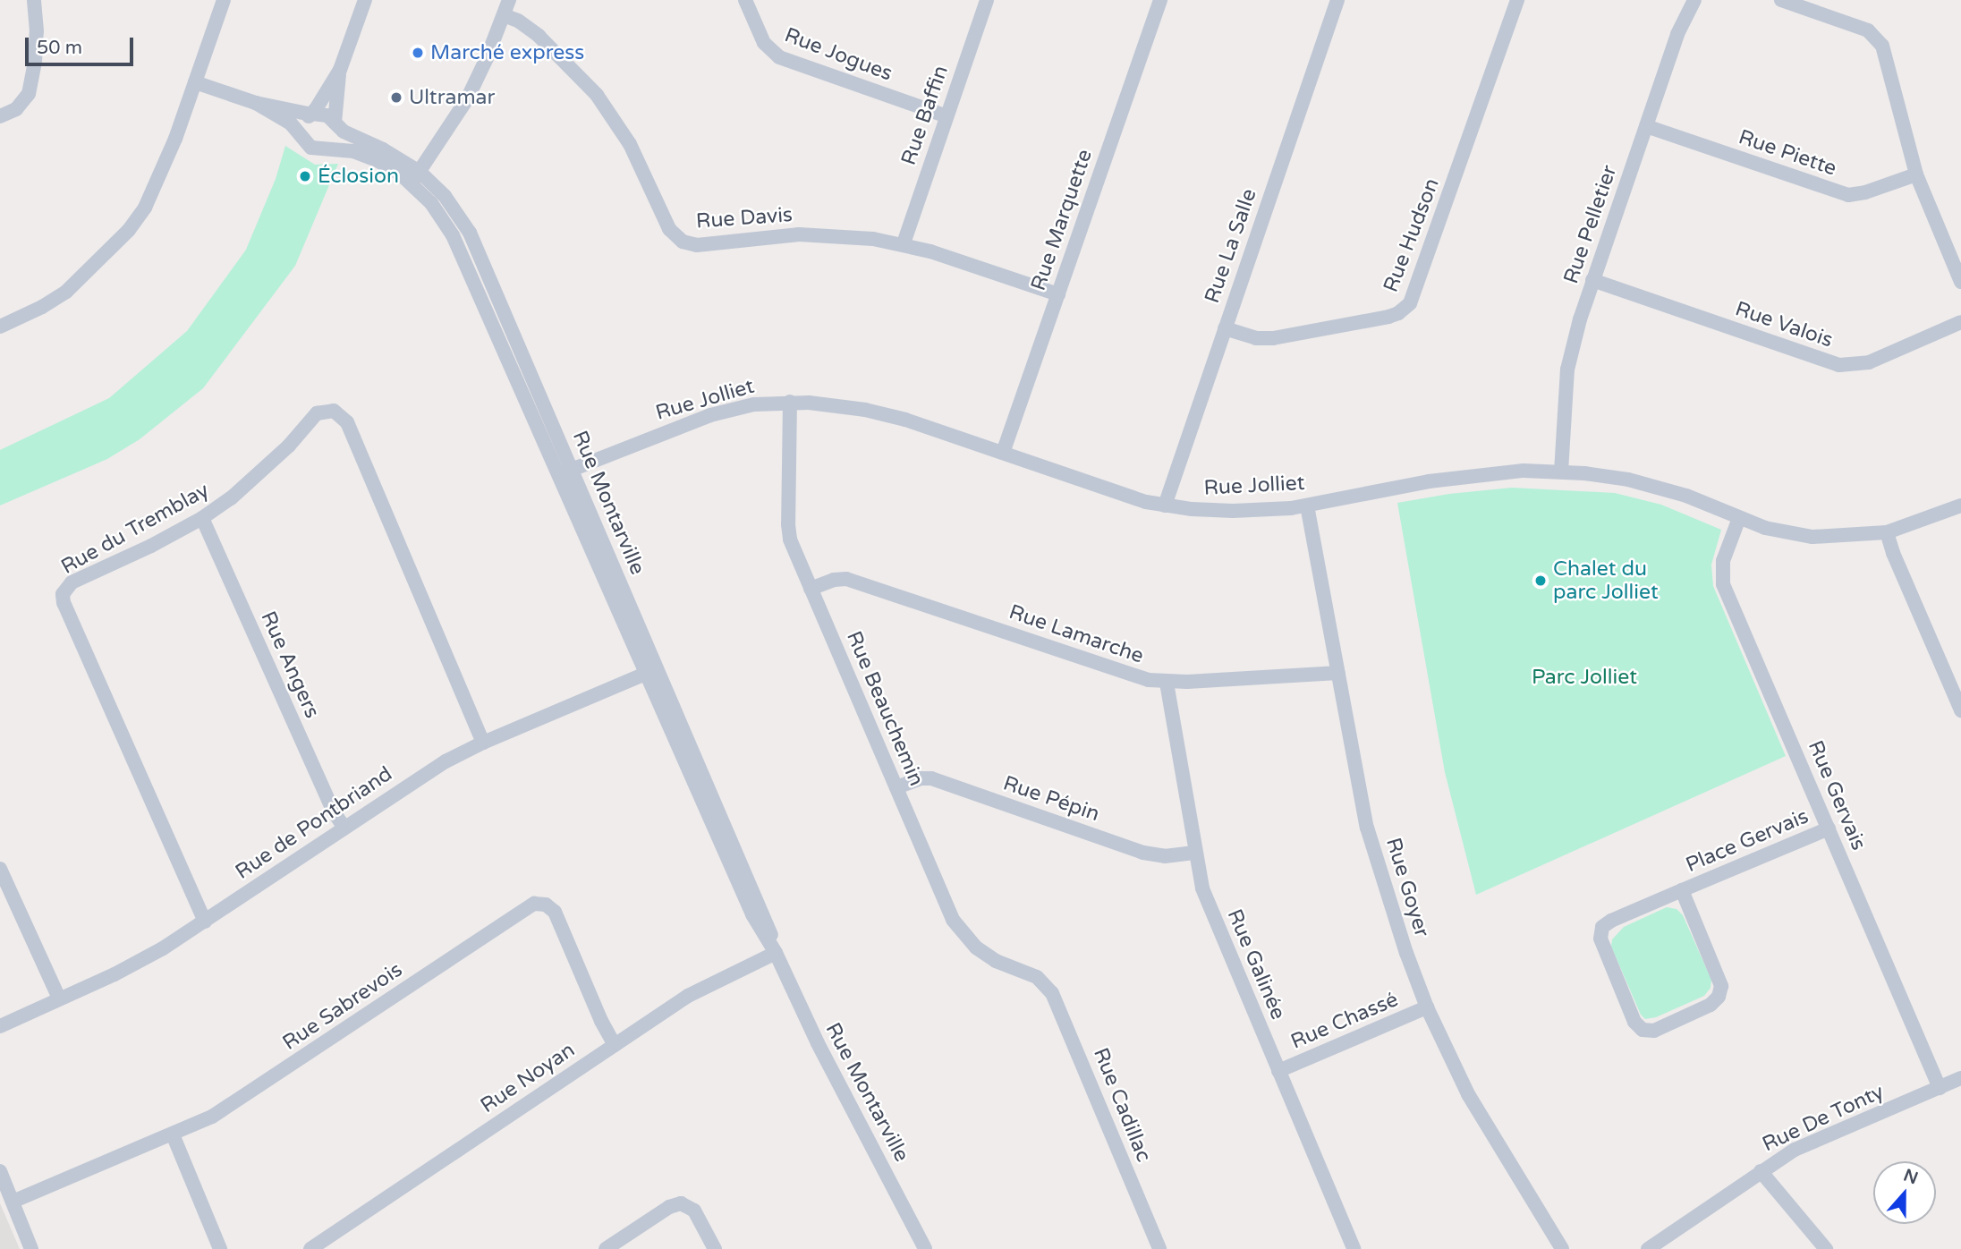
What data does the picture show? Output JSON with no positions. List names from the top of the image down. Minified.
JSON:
{"streets":{"street":["Rue Jogues","Rue Baffin","Rue Piette","Rue Davis","Rue Marquette","Rue Pelletier","Rue Hudson","Rue La Salle","Rue Valois","Rue Jolliet","Rue Montarville","Rue du Tremblay","Rue Lamarche","Rue Angers","Rue Beauchemin","Rue Gervais","Rue Pépin","Rue de Pontbriand","Place Gervais","Rue Goyer","Rue Galinée","Rue Sabrevois","Rue Chassé","Rue Noyan","Rue Cadillac","Rue De Tonty"]},"crossings":[["Rue Jogues","Rue Baffin"],["Rue Baffin","Rue Davis"],["Rue Piette","Rue Pelletier"],["Rue Davis","Rue Marquette"],["Rue Marquette","Rue Jolliet"],["Rue Pelletier","Rue Valois"],["Rue Pelletier","Rue Jolliet"],["Rue Hudson","Rue La Salle"],["Rue La Salle","Rue Jolliet"],["Rue Jolliet","Rue Montarville"],["Rue Jolliet","Rue Beauchemin"],["Rue Jolliet","Rue Gervais"],["Rue Jolliet","Rue Goyer"],["Rue Montarville","Rue de Pontbriand"],["Rue Montarville","Rue Noyan"],["Rue du Tremblay","Rue Angers"],["Rue du Tremblay","Rue de Pontbriand"],["Rue Lamarche","Rue Beauchemin"],["Rue Lamarche","Rue Goyer"],["Rue Lamarche","Rue Galinée"],["Rue Angers","Rue de Pontbriand"],["Rue Beauchemin","Rue Pépin"],["Rue Beauchemin","Rue Cadillac"],["Rue Gervais","Place Gervais"],["Rue Gervais","Rue De Tonty"],["Rue Pépin","Rue Galinée"],["Rue Goyer","Rue Chassé"],["Rue Galinée","Rue Chassé"],["Rue Sabrevois","Rue Noyan"]],"parks":["Parc Jolliet"],"places":["Marché express","Ultramar","Éclosion","Chalet du parc Jolliet"],"scale_bar":"50 m","north":"top"}
